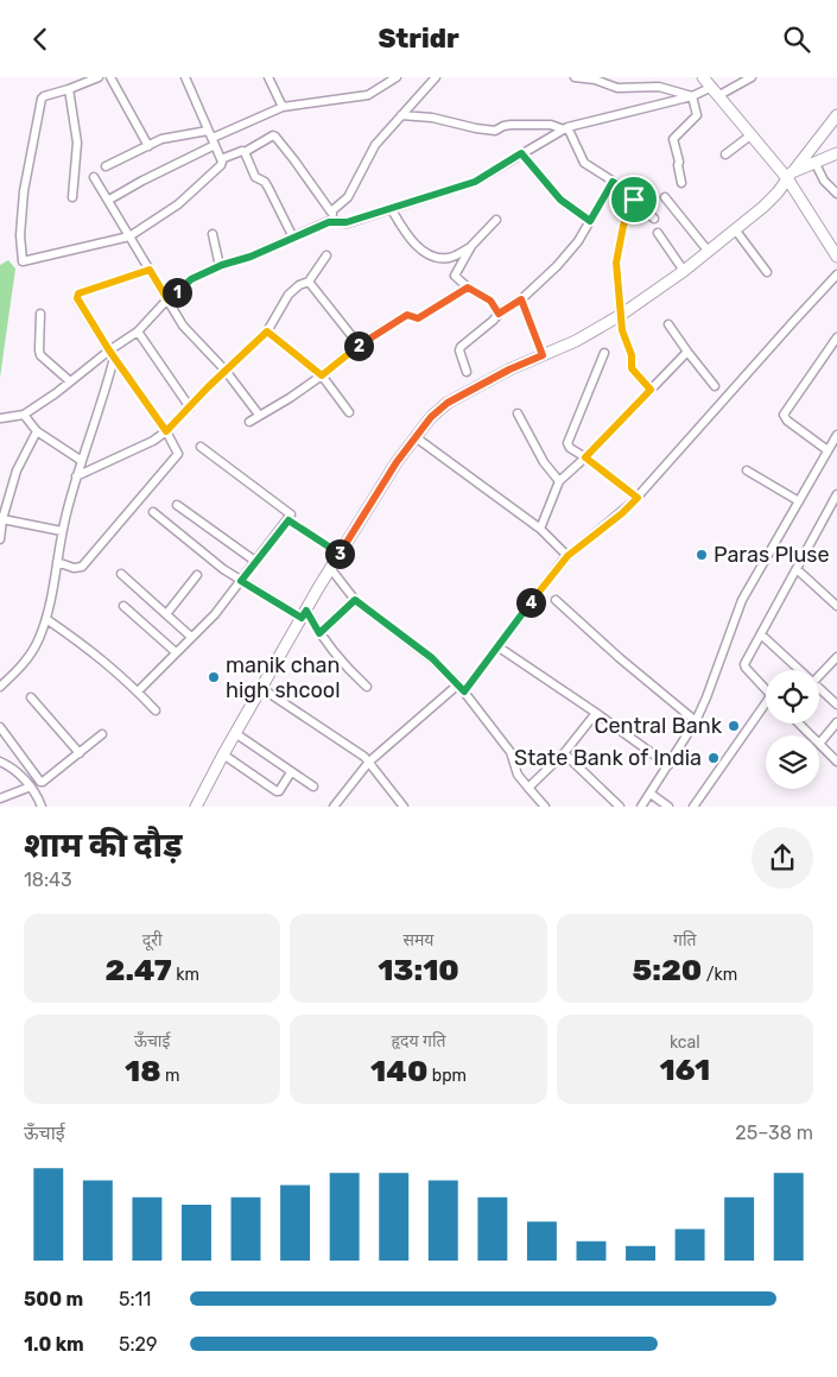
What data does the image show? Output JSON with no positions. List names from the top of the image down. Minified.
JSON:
{"places":["Paras Pluse","manik chan high shcool","Central Bank","State Bank of India"],"page":{"header":"Stridr","pins":["1","2","3","4"],"heading":["शाम की दौड़","18:43"],"stats":[["दूरी","2.47 km"],["समय","13:10"],["गति","5:20 /km"],["ऊँचाई","18 m"],["हृदय गति","140 bpm"],["kcal","161"]],"chart":["ऊँचाई","25–38 m"],"list":[{"name":"500 m","note":"5:11"},{"name":"1.0 km","note":"5:29"}]}}
